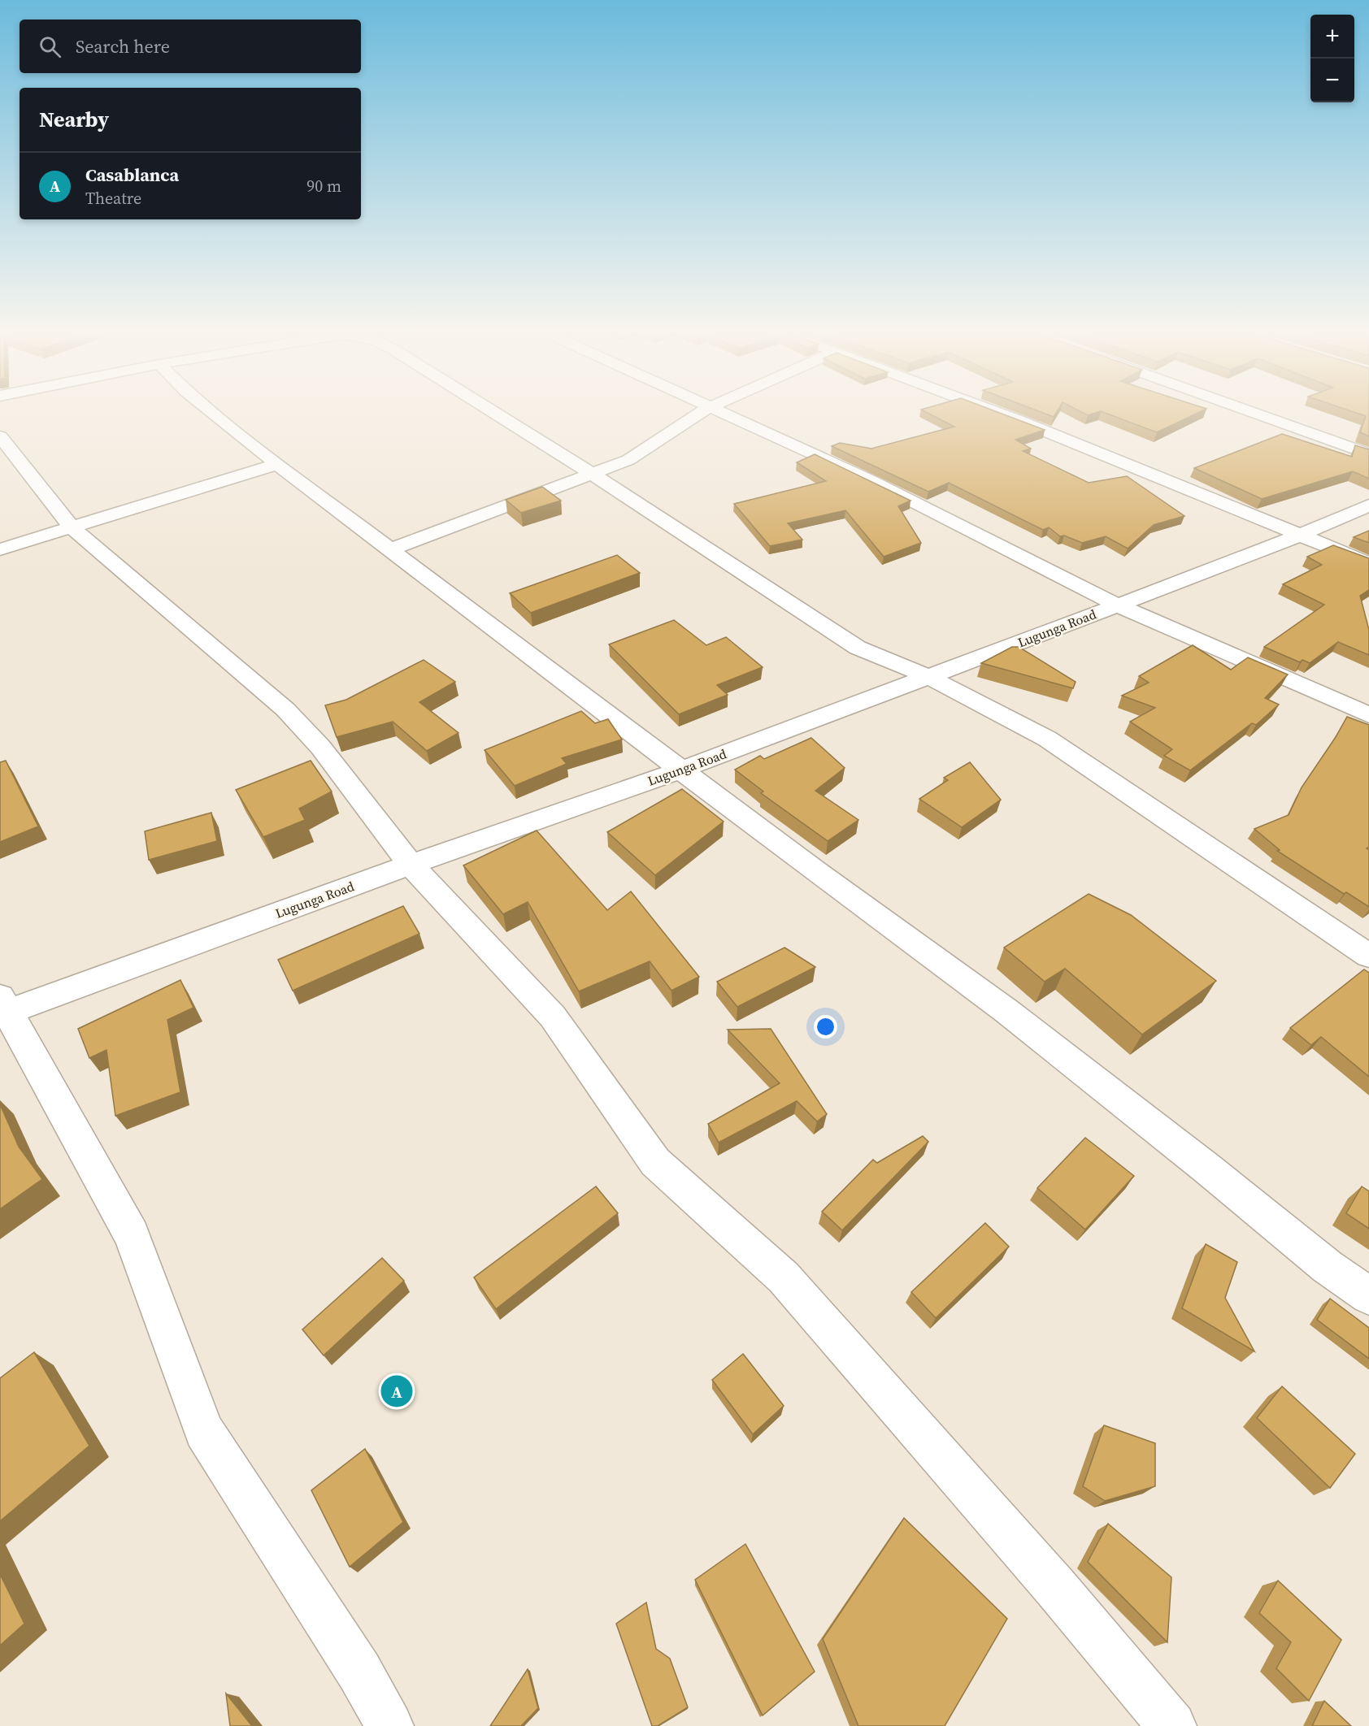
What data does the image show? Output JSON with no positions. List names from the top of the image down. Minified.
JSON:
{"streets":{"street":["Lugunga Road"]},"page":{"map_buttons":["+","−"],"search":"Search here","heading":"Nearby","list":[{"mark":"A","name":"Casablanca","note":"Theatre","value":"90 m"}],"pins":"A"}}
